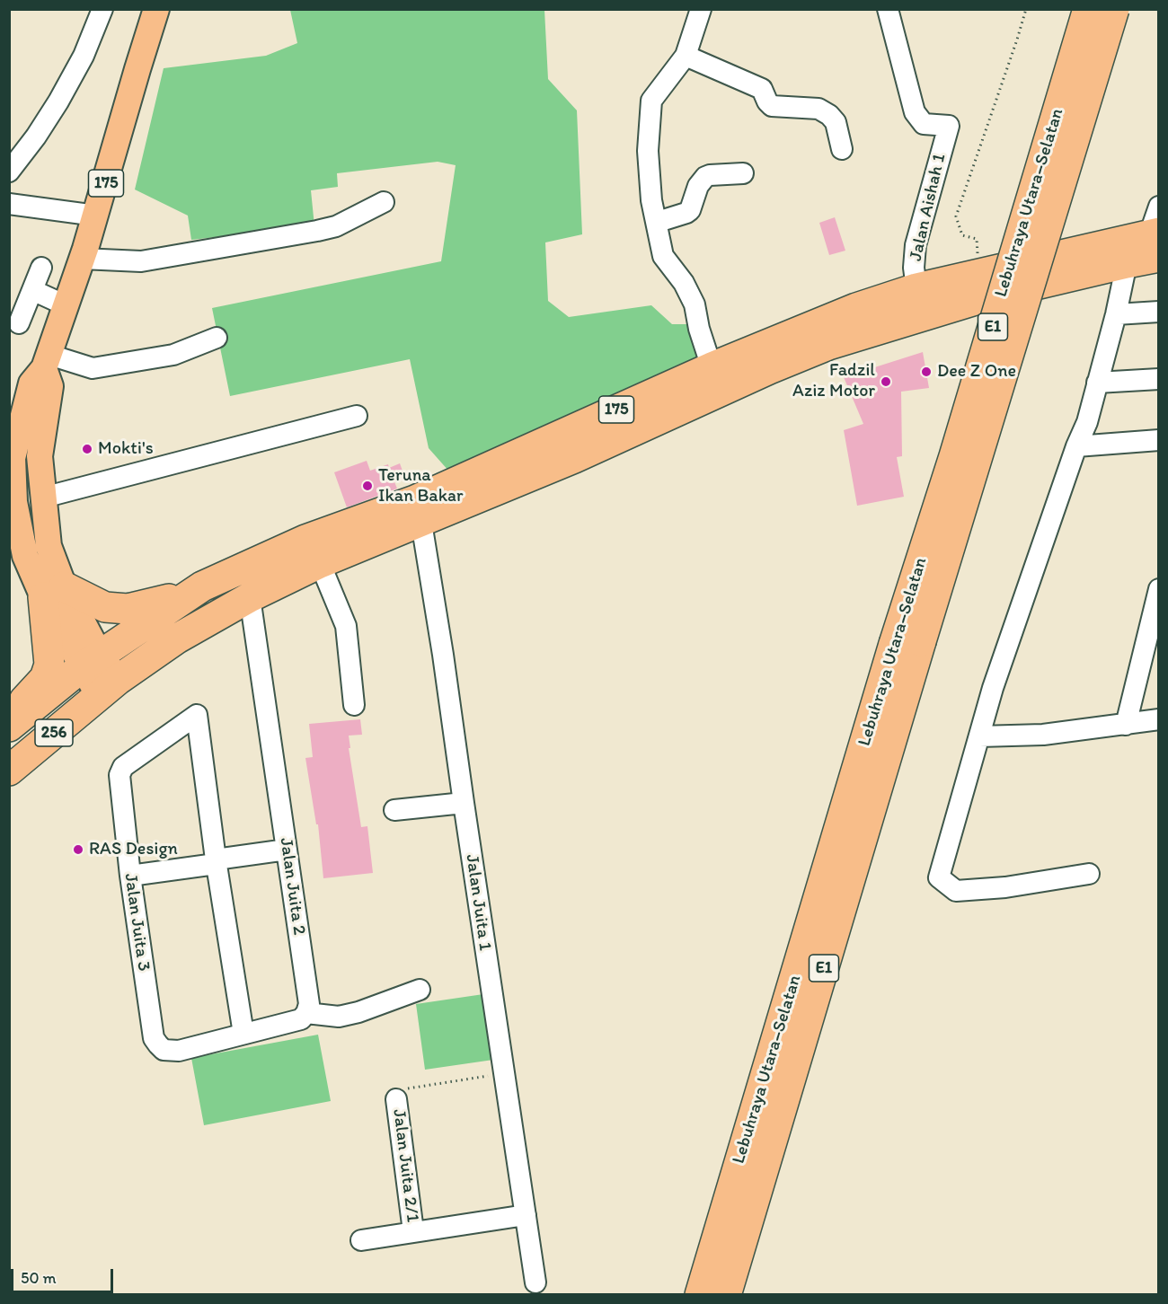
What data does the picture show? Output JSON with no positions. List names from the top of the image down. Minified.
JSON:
{"streets":{"highway":["175","Lebuhraya Utara–Selatan","E1","256"],"street":["Jalan Aishah 1","Jalan Juita 2","Jalan Juita 1","Jalan Juita 3","Jalan Juita 2/1"]},"crossings":[["175","Jalan Aishah 1"],["175","256"],["175","Jalan Juita 2"],["175","Jalan Juita 1"]],"places":["Dee Z One","Fadzil Aziz Motor","Mokti's","Teruna Ikan Bakar","RAS Design"],"scale_bar":"50 m"}
